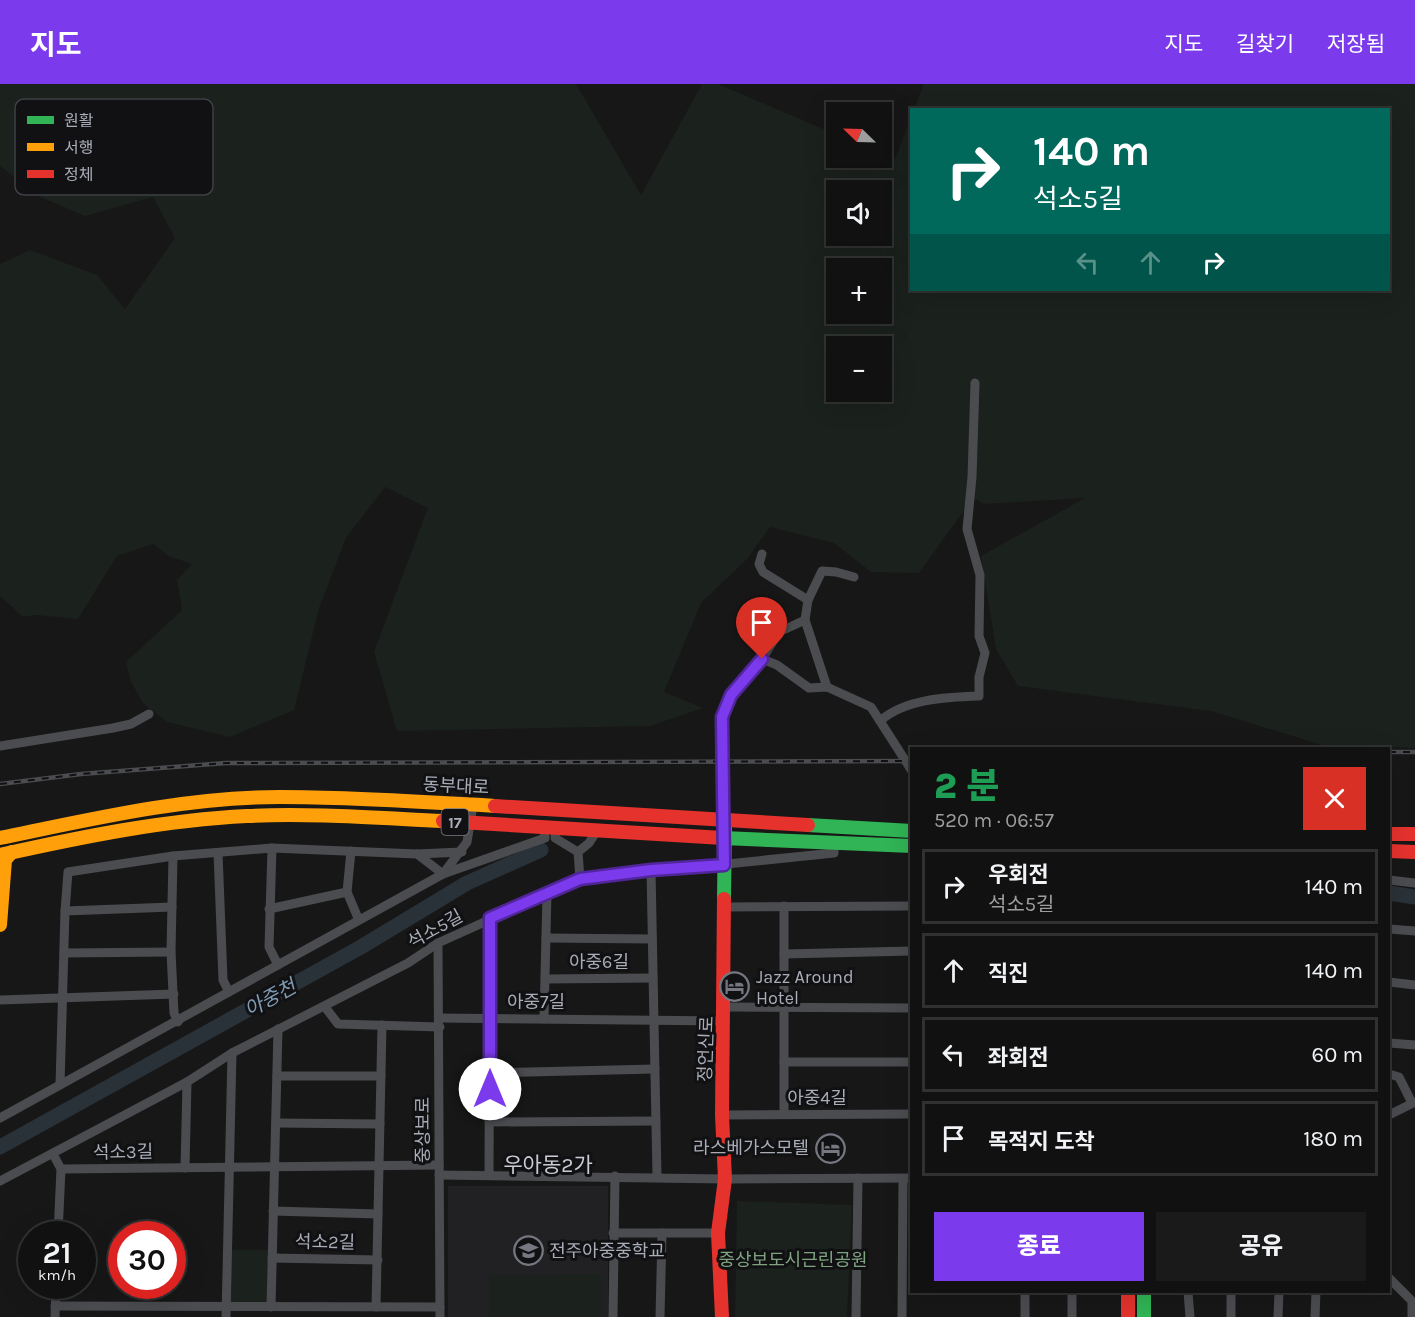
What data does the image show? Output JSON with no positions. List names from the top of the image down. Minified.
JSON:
{"streets":{"main road":["동부대로","17","정언신로"],"street":["석소5길","아중6길","아중7길","아중4길","중상보로","석소3길","석소2길"]},"crossings":[["동부대로","석소5길"],["동부대로","정언신로"],["석소5길","아중6길"],["석소5길","아중7길"],["석소5길","정언신로"],["석소5길","중상보로"],["아중6길","아중7길"],["아중6길","석소3길"],["아중7길","중상보로"],["아중7길","석소3길"],["정언신로","아중4길"],["정언신로","석소3길"],["중상보로","석소3길"]],"districts":["우아동2가"],"water":["아중천"],"parks":["중상보도시근린공원"],"places":{"hotel":["Jazz Around Hotel","라스베가스모텔"],"school or university":["전주아중중학교"]},"legend":["원활","서행","정체"],"north":"top left","page":{"header":"지도","nav":["지도","길찾기","저장됨"],"map_buttons":["+","−"],"turn":["140 m","석소5길"],"heading":["2 분","520 m · 06:57"],"list":[{"name":"우회전","note":"석소5길","value":"140 m"},{"name":"직진","value":"140 m"},{"name":"좌회전","value":"60 m"},{"name":"목적지 도착","value":"180 m"}],"buttons":["종료","공유"],"speed":"21 km/h","limit":"30"}}
